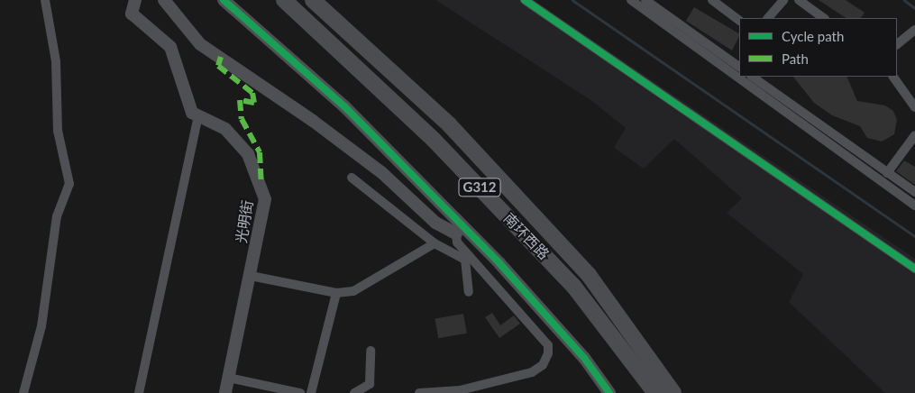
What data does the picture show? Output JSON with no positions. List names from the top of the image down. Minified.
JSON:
{"streets":{"highway":["G312","南环西路"],"street":["光明街"]},"legend":["Cycle path","Path"]}
